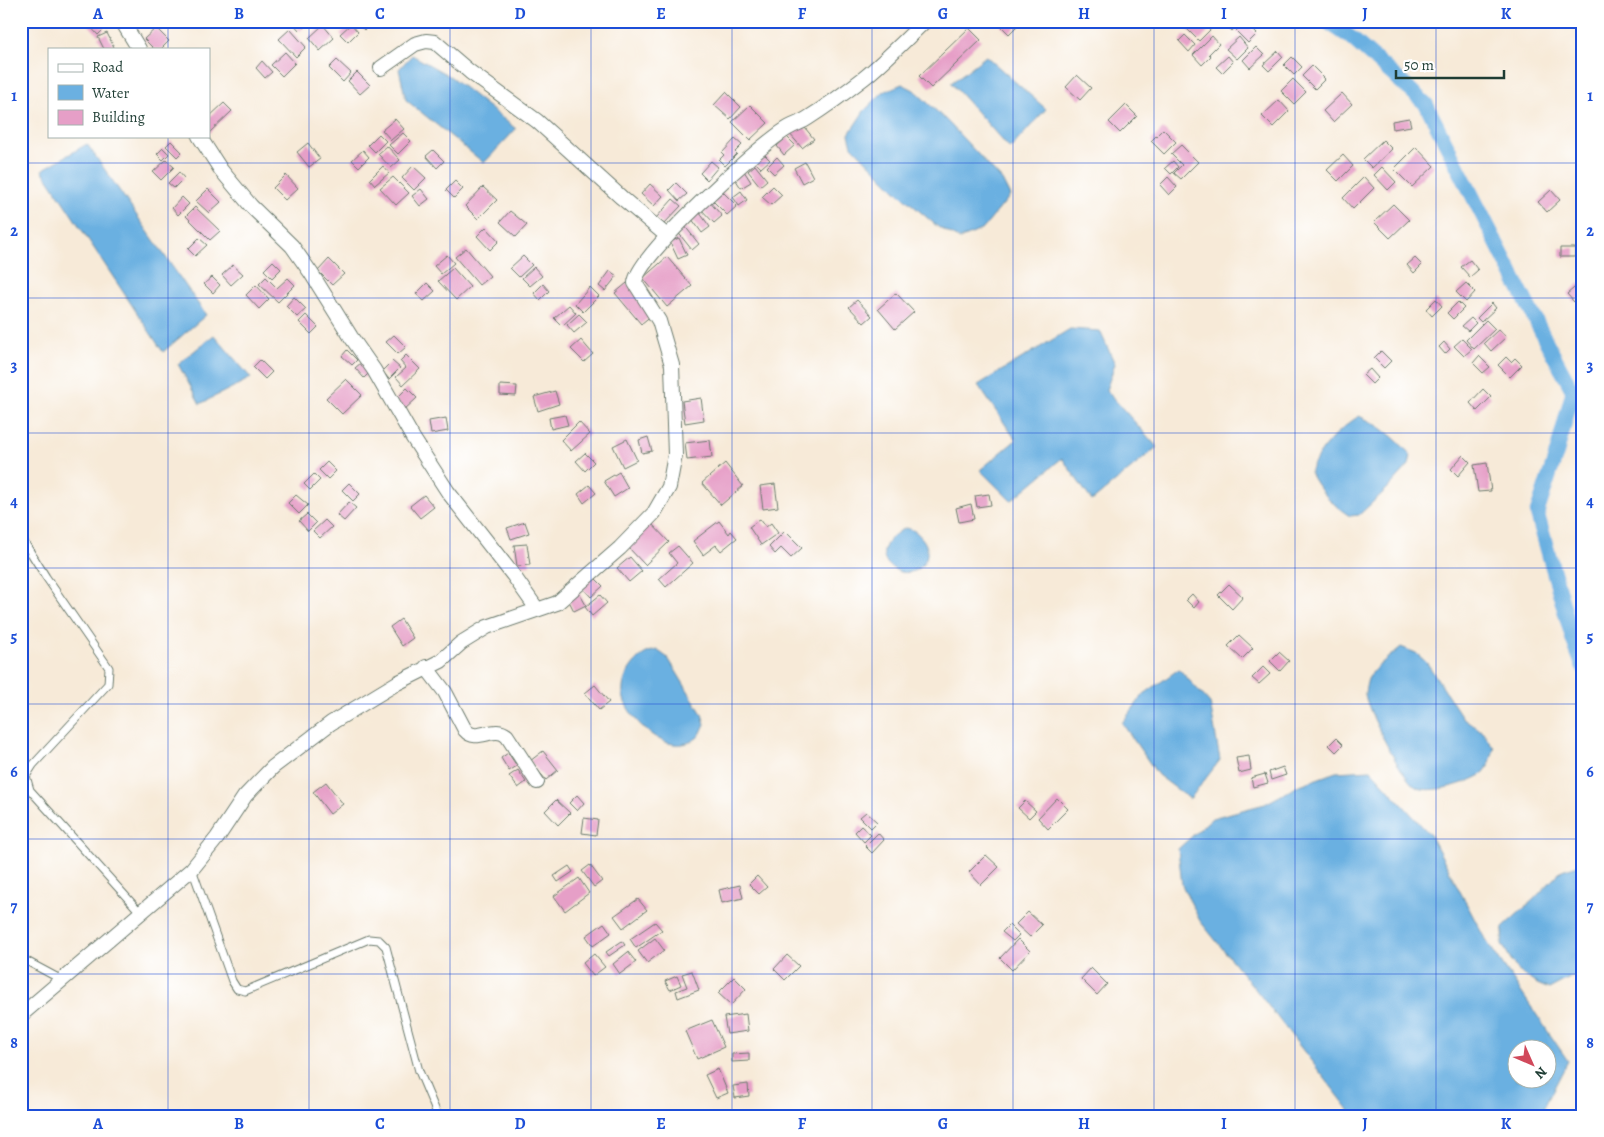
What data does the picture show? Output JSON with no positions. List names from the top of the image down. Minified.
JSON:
{"legend":["Road","Water","Building"],"scale_bar":"50 m","north":"bottom right","grid":{"columns":["A","B","C","D","E","F","G","H","I","J","K"],"rows":["1","2","3","4","5","6","7","8"]}}
